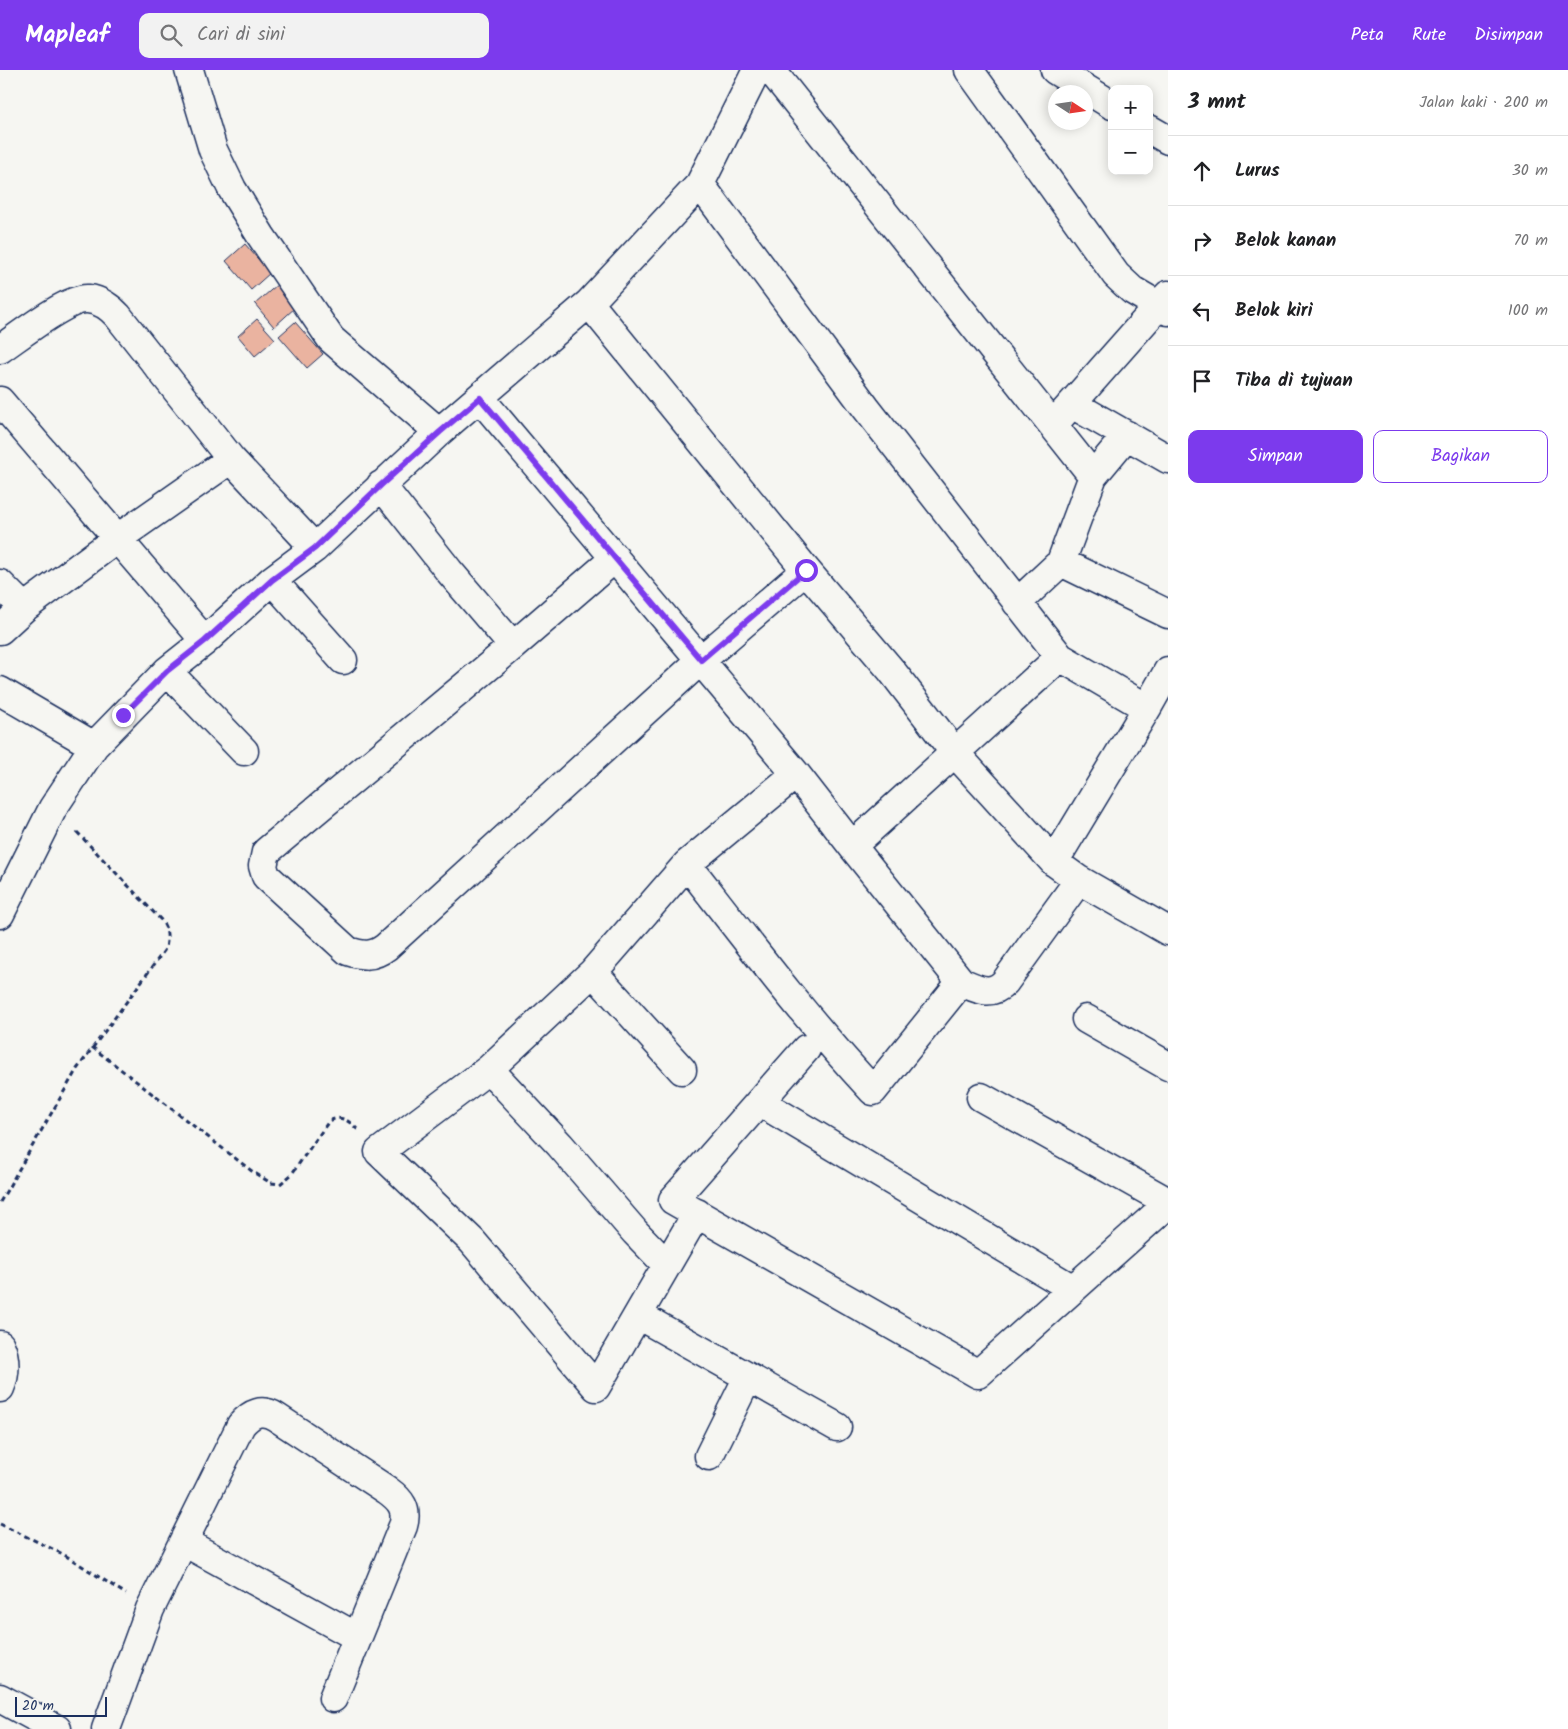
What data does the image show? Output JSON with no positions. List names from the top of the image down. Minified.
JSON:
{"scale_bar":"20 m","north":"right","page":{"header":"Mapleaf","search":"Cari di sini","nav":["Peta","Rute","Disimpan"],"heading":["3 mnt","Jalan kaki · 200 m"],"map_buttons":["+","−"],"list":[["Lurus","30 m"],["Belok kanan","70 m"],["Belok kiri","100 m"],"Tiba di tujuan"],"buttons":["Simpan","Bagikan"],"scale":"20 m"}}
